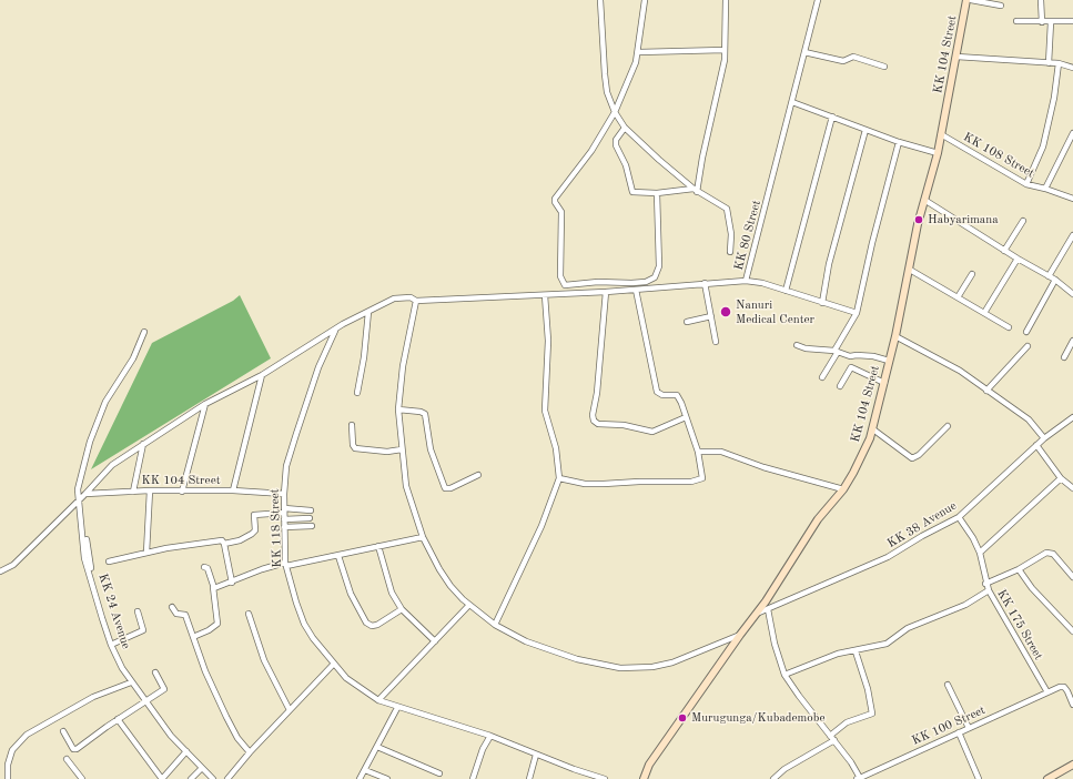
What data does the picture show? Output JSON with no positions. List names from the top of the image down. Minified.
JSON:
{"streets":{"street":["KK 104 Street","KK 108 Street","KK 80 Street","KK 38 Avenue","KK 118 Street","KK 24 Avenue","KK 175 Street","KK 100 Street"]},"crossings":[["KK 104 Street","KK 108 Street"],["KK 104 Street","KK 80 Street"],["KK 104 Street","KK 38 Avenue"],["KK 104 Street","KK 118 Street"],["KK 80 Street","KK 118 Street"],["KK 38 Avenue","KK 175 Street"],["KK 175 Street","KK 100 Street"]],"places":["Habyarimana","Nanuri Medical Center","Murugunga/Kubademobe"]}
